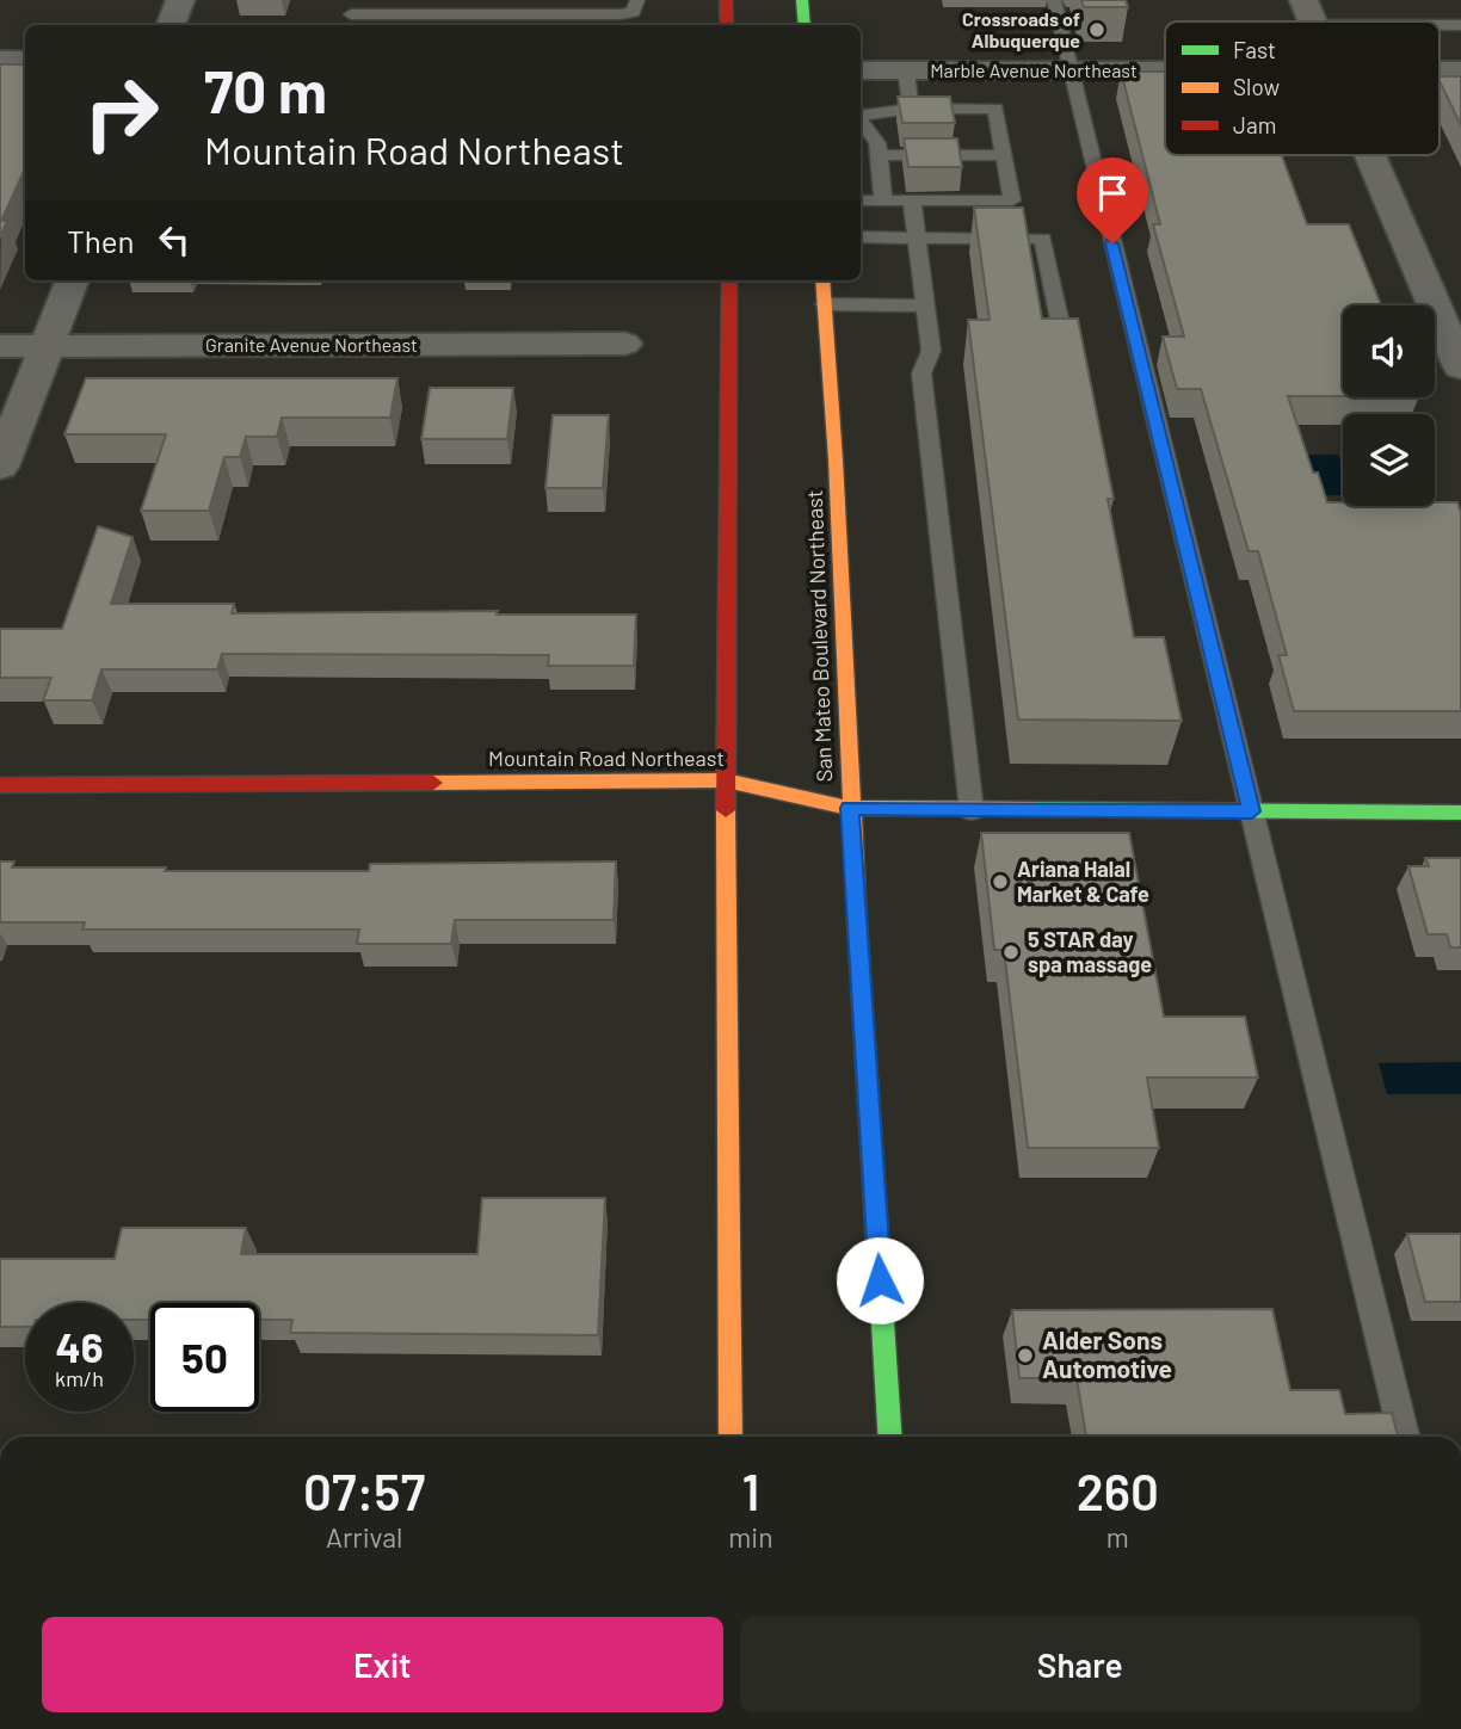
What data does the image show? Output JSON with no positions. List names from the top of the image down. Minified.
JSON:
{"streets":{"main road":["San Mateo Boulevard Northeast","Mountain Road Northeast"],"street":["Marble Avenue Northeast","Granite Avenue Northeast"]},"crossings":[["San Mateo Boulevard Northeast","Mountain Road Northeast"]],"places":["Crossroads of Albuquerque","Ariana Halal Market & Cafe","5 STAR day spa massage","Alder Sons Automotive"],"legend":["Fast","Slow","Jam"],"page":{"turn":["70 m","Mountain Road Northeast"],"then":"Then","speed":"46 km/h","limit":"50","eta":["07:57","Arrival","1","min","260","m"],"buttons":["Exit","Share"]}}
